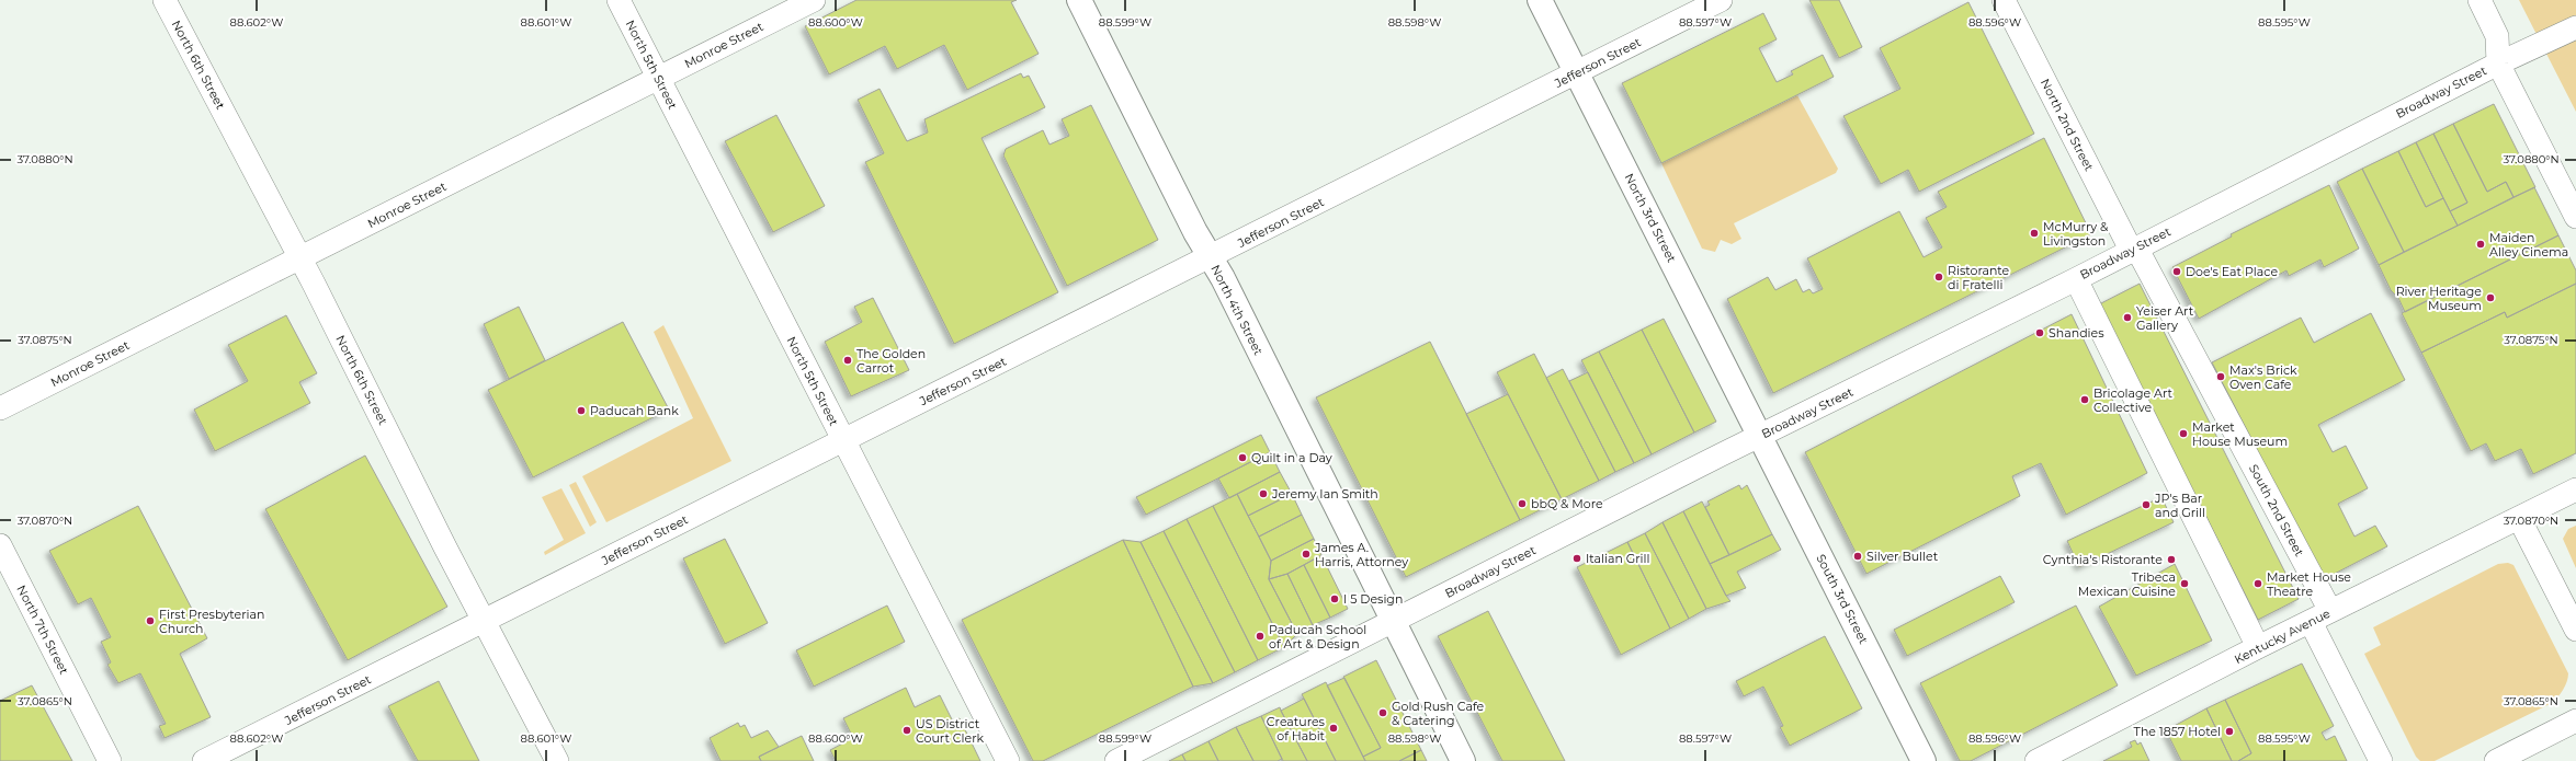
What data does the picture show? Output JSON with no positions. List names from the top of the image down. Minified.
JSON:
{"streets":{"main road":["North 3rd Street","North 4th Street","South 3rd Street"],"street":["Monroe Street","Jefferson Street","North 6th Street","North 5th Street","Broadway Street","North 2nd Street","South 2nd Street","North 7th Street","Kentucky Avenue"]},"crossings":[["Monroe Street","North 6th Street"],["Monroe Street","North 5th Street"],["Jefferson Street","North 6th Street"],["Jefferson Street","North 5th Street"],["Jefferson Street","North 3rd Street"],["Jefferson Street","North 4th Street"],["Broadway Street","North 2nd Street"],["Broadway Street","North 3rd Street"],["Broadway Street","North 4th Street"],["Broadway Street","South 2nd Street"],["Broadway Street","South 3rd Street"],["North 2nd Street","South 2nd Street"],["North 3rd Street","South 3rd Street"],["South 2nd Street","Kentucky Avenue"]],"places":["McMurry & Livingston","Maiden Alley Cinema","Doe's Eat Place","Ristorante di Fratelli","River Heritage Museum","Yeiser Art Gallery","Shandies","The Golden Carrot","Max's Brick Oven Cafe","Bricolage Art Collective","Paducah Bank","Market House Museum","Quilt in a Day","Jeremy Ian Smith","bbQ & More","JP's Bar and Grill","James A. Harris, Attorney","Silver Bullet","Italian Grill","Cynthia's Ristorante","Tribeca Mexican Cuisine","Market House Theatre","I 5 Design","First Presbyterian Church","Paducah School of Art & Design","Gold Rush Cafe & Catering","Creatures of Habit","US District Court Clerk","The 1857 Hotel"],"coordinates":["88.602°W","88.601°W","88.600°W","88.599°W","88.598°W","88.597°W","88.596°W","88.595°W","37.0880°N","37.0875°N","37.0870°N","37.0865°N"]}
